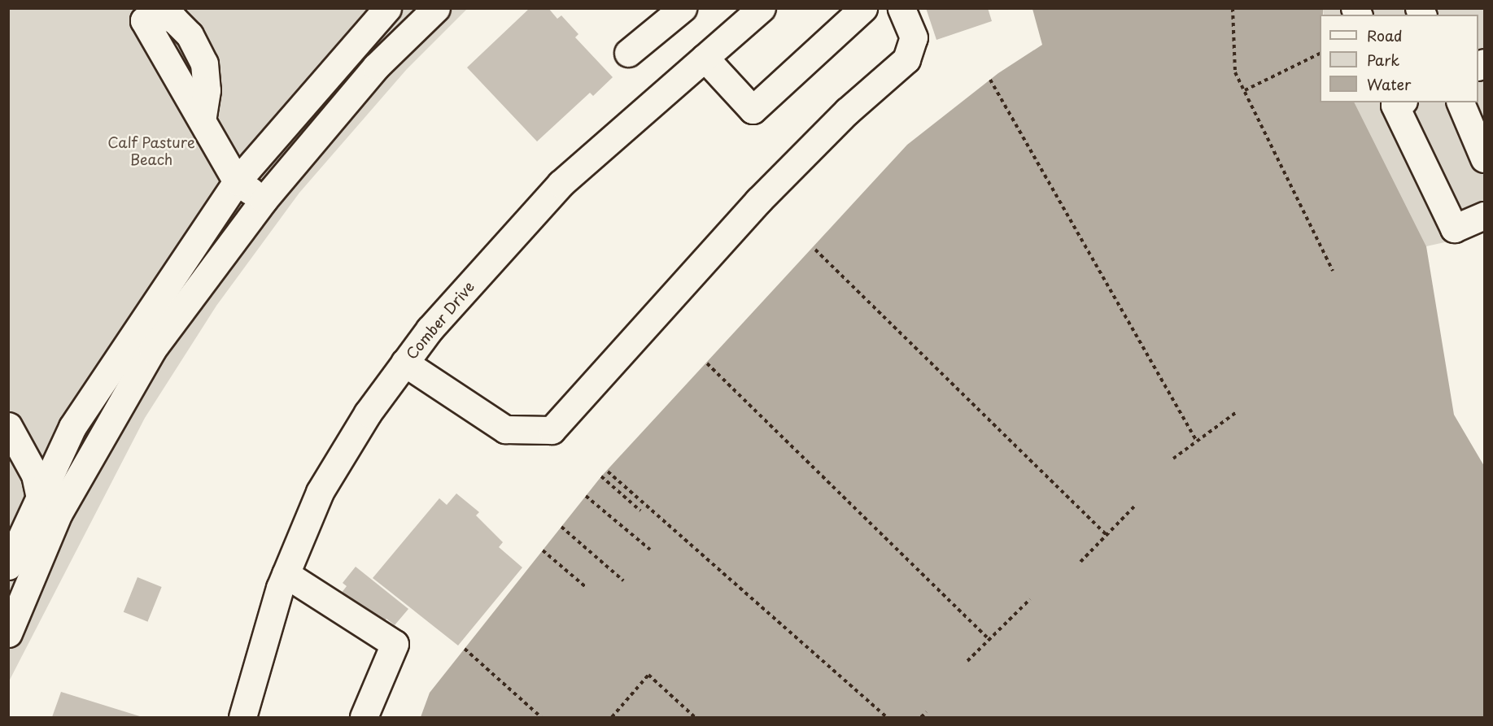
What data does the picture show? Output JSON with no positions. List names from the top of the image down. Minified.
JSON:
{"streets":{"street":["Comber Drive"]},"parks":["Calf Pasture Beach"],"legend":["Road","Park","Water"]}
